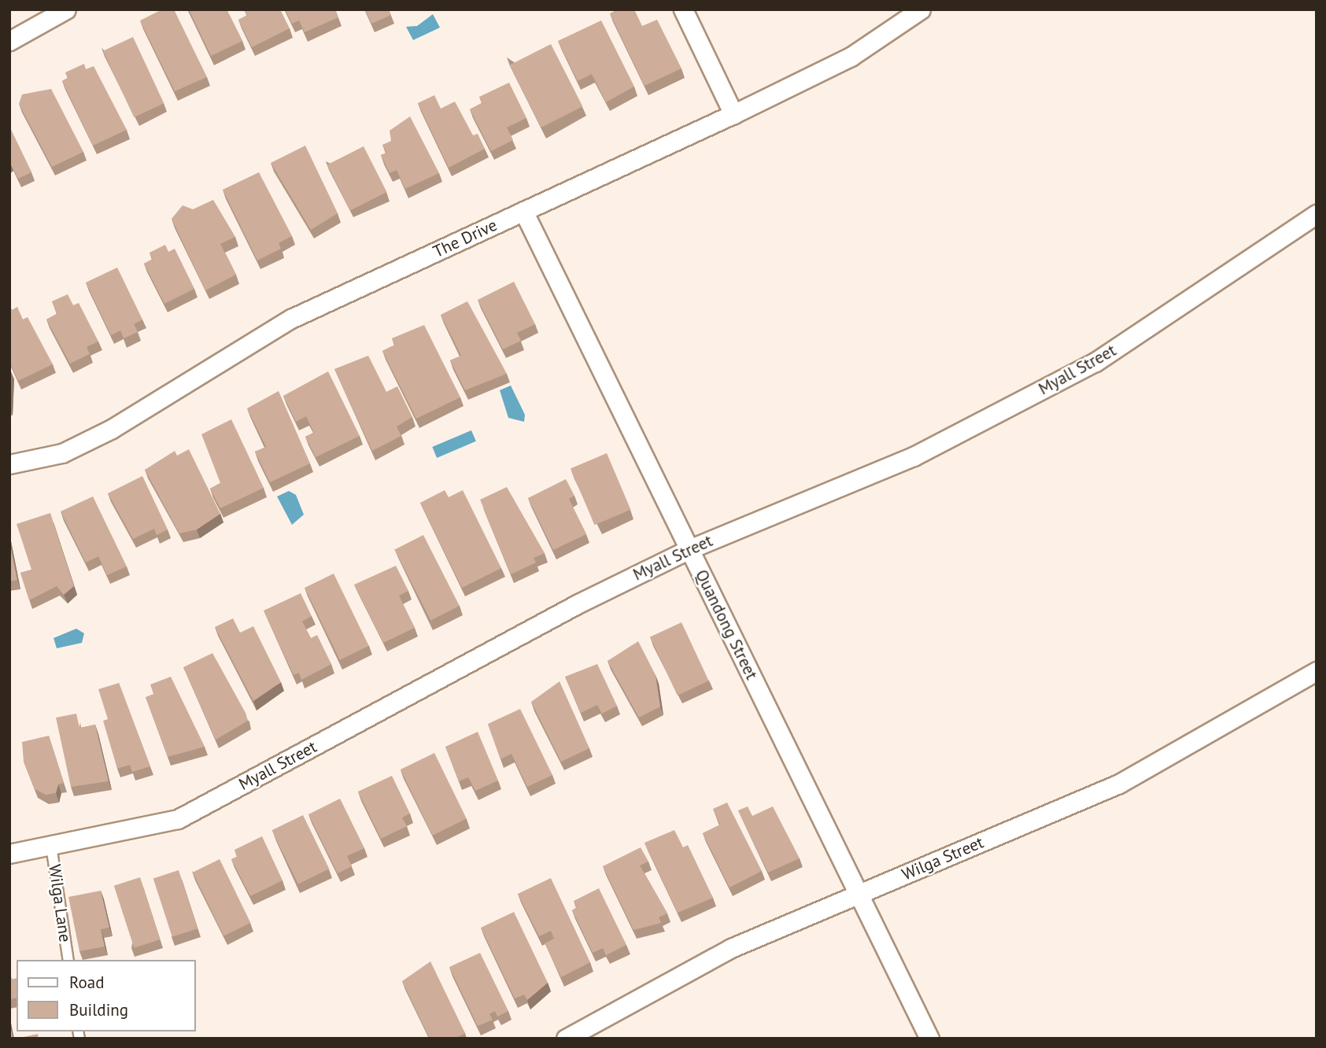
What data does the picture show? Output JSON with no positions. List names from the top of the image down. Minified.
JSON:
{"streets":{"street":["The Drive","Myall Street","Quandong Street","Wilga Street"],"lane":["Wilga Lane"]},"crossings":[["The Drive","Quandong Street"],["Myall Street","Quandong Street"],["Myall Street","Wilga Lane"],["Quandong Street","Wilga Street"]],"legend":["Road","Building"]}
